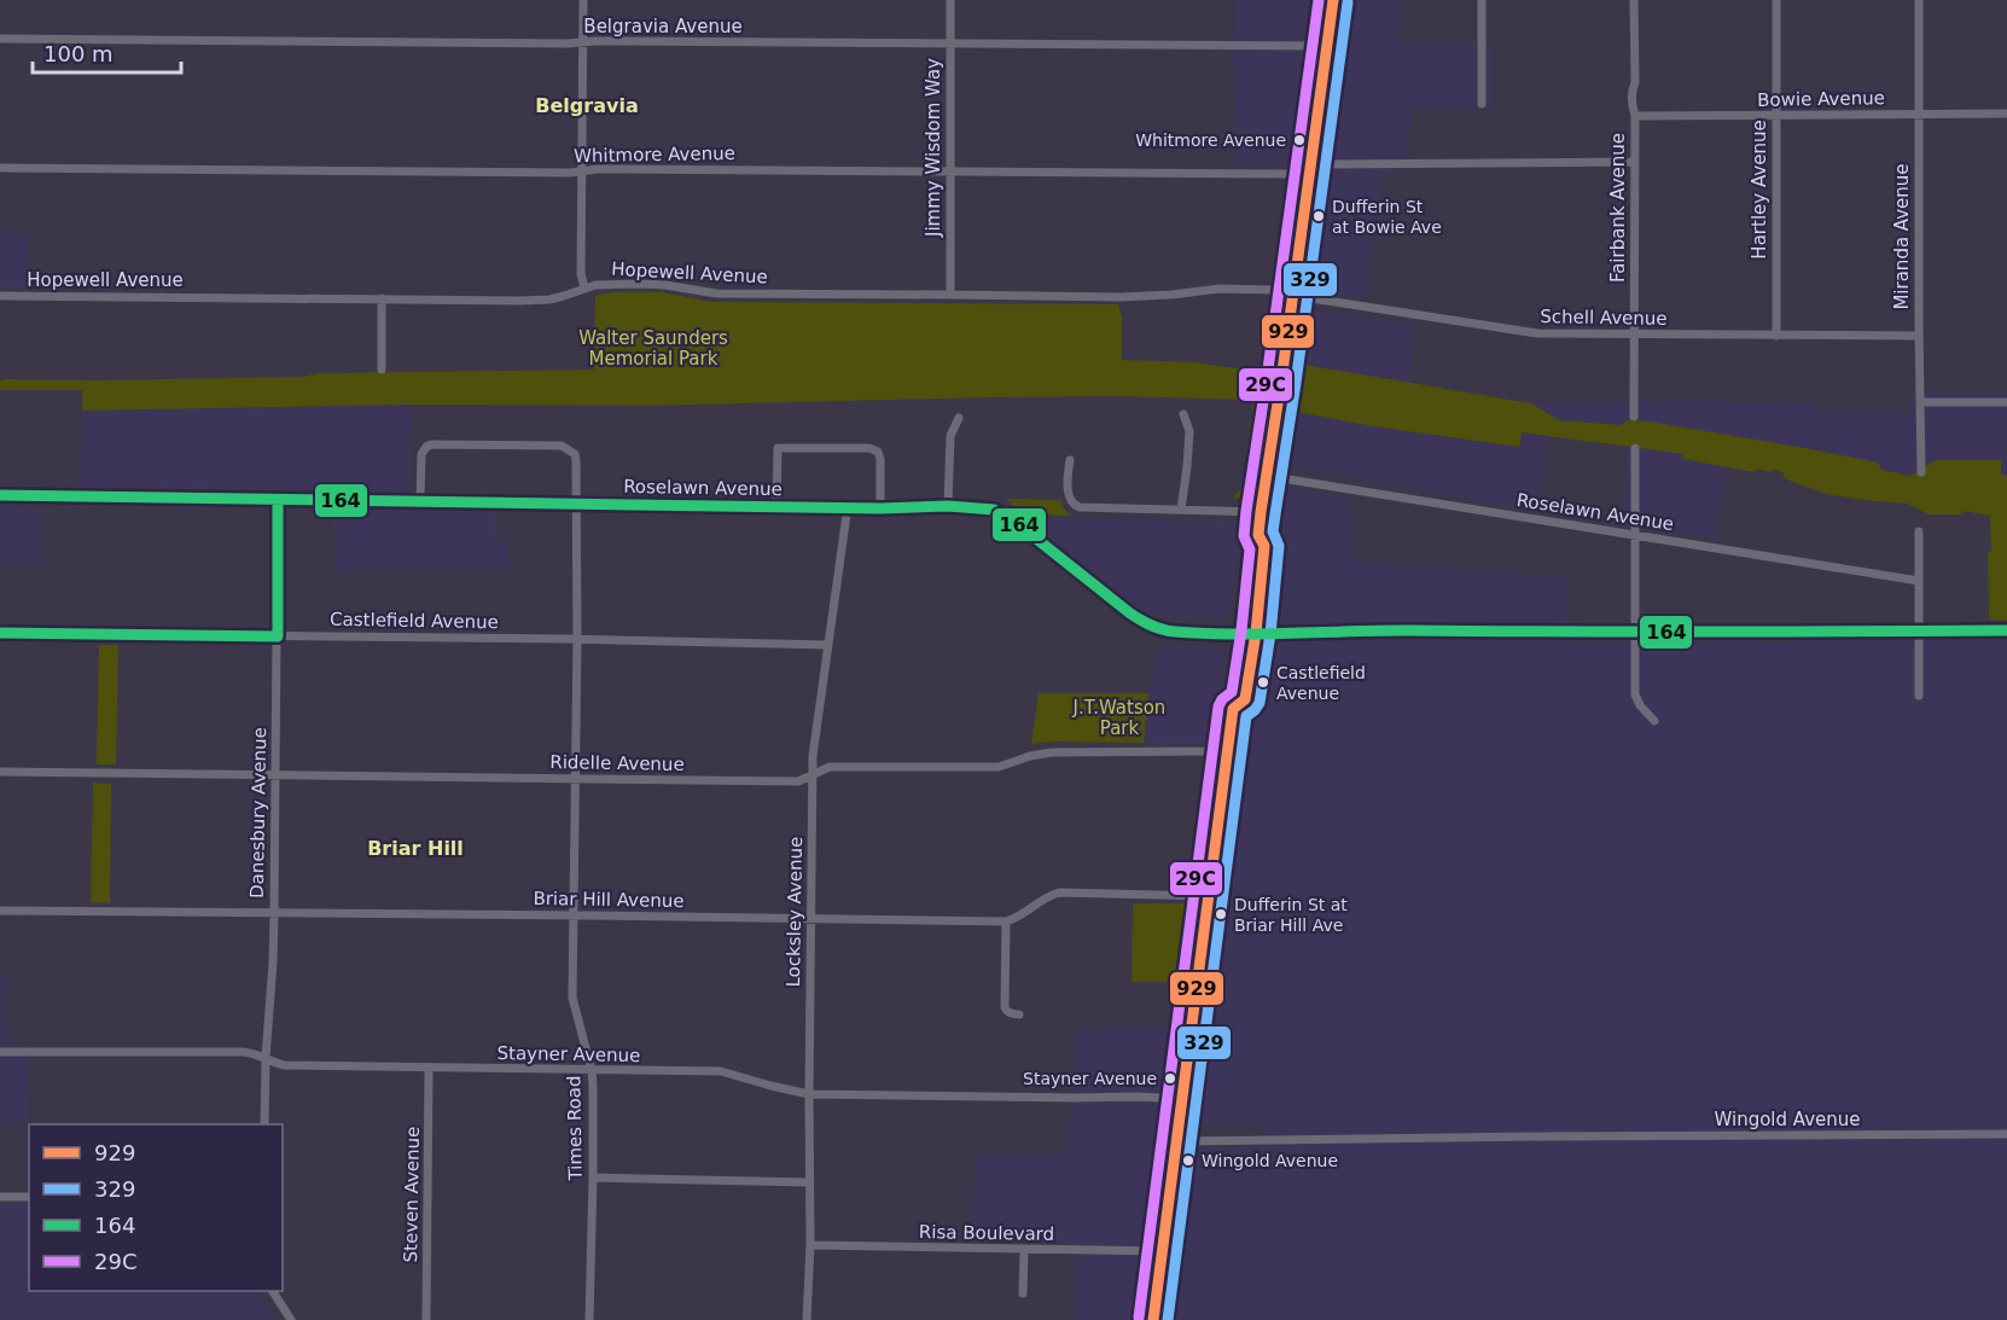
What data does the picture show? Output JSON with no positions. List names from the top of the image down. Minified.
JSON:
{"streets":{"street":["Belgravia Avenue","Bowie Avenue","Jimmy Wisdom Way","Whitmore Avenue","Hartley Avenue","Fairbank Avenue","Miranda Avenue","Hopewell Avenue","Schell Avenue","Roselawn Avenue","Castlefield Avenue","Ridelle Avenue","Danesbury Avenue","Briar Hill Avenue","Locksley Avenue","Stayner Avenue","Wingold Avenue","Times Road","Steven Avenue","Risa Boulevard"]},"crossings":[["Belgravia Avenue","Jimmy Wisdom Way"],["Bowie Avenue","Hartley Avenue"],["Bowie Avenue","Fairbank Avenue"],["Bowie Avenue","Miranda Avenue"],["Jimmy Wisdom Way","Whitmore Avenue"],["Jimmy Wisdom Way","Hopewell Avenue"],["Hartley Avenue","Schell Avenue"],["Fairbank Avenue","Schell Avenue"],["Miranda Avenue","Schell Avenue"],["Hopewell Avenue","Schell Avenue"],["Roselawn Avenue","Danesbury Avenue"],["Roselawn Avenue","Locksley Avenue"],["Roselawn Avenue","Times Road"],["Castlefield Avenue","Danesbury Avenue"],["Castlefield Avenue","Locksley Avenue"],["Castlefield Avenue","Times Road"],["Ridelle Avenue","Danesbury Avenue"],["Ridelle Avenue","Locksley Avenue"],["Ridelle Avenue","Times Road"],["Danesbury Avenue","Briar Hill Avenue"],["Danesbury Avenue","Stayner Avenue"],["Briar Hill Avenue","Locksley Avenue"],["Briar Hill Avenue","Times Road"],["Locksley Avenue","Stayner Avenue"],["Locksley Avenue","Risa Boulevard"],["Stayner Avenue","Times Road"],["Stayner Avenue","Steven Avenue"]],"districts":["Belgravia","Briar Hill"],"parks":["Walter Saunders Memorial Park","J.T.Watson Park"],"places":["Whitmore Avenue","Dufferin St at Bowie Ave","Castlefield Avenue","Dufferin St at Briar Hill Ave","Stayner Avenue","Wingold Avenue"],"lines":["transit line 929","transit line 29C","transit line 329","transit line 164"],"legend":["929","329","164","29C"],"scale_bar":"100 m"}
